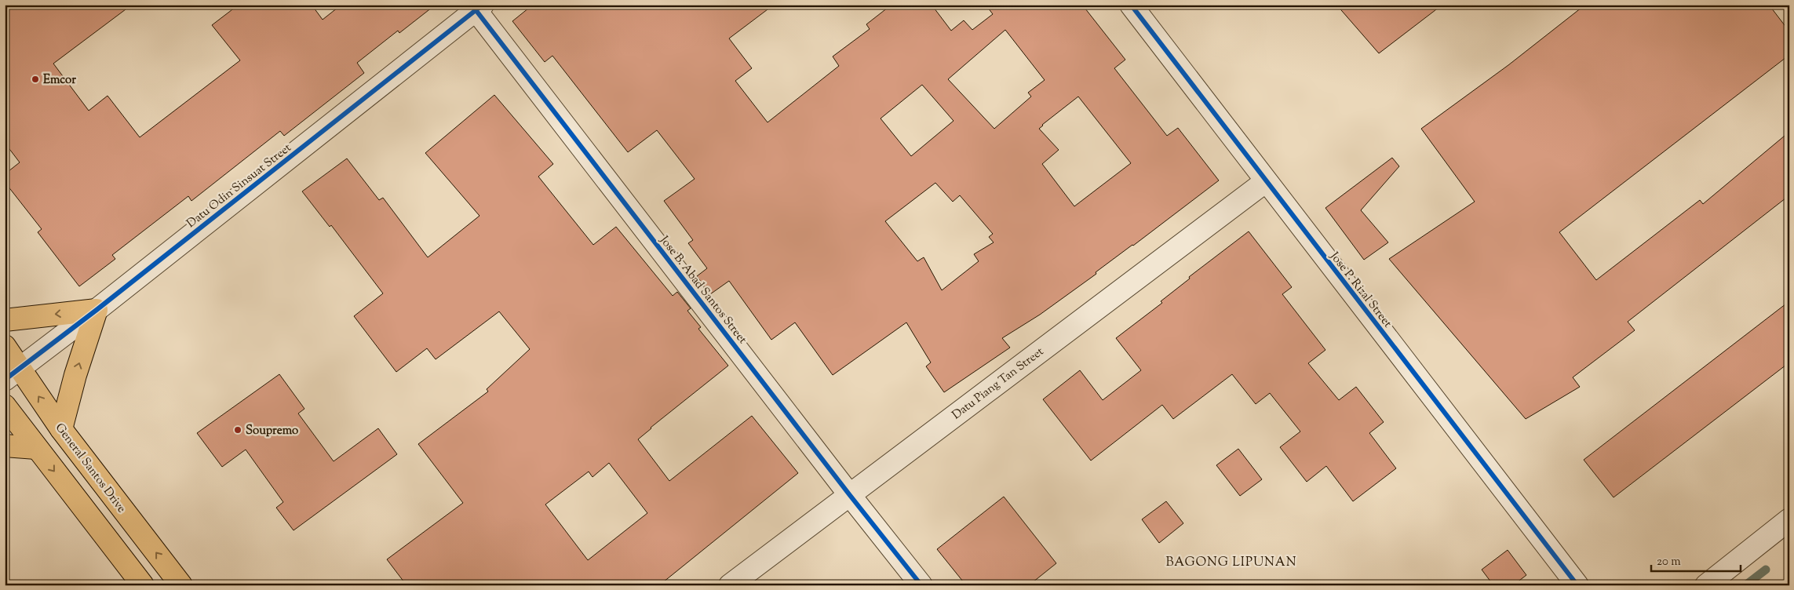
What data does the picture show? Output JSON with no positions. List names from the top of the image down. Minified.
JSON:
{"streets":{"highway":["General Santos Drive"],"street":["Datu Odin Sinsuat Street","Jose B. Abad Santos Street","Jose P. Rizal Street","Datu Piang Tan Street"]},"crossings":[["Datu Odin Sinsuat Street","Jose B. Abad Santos Street"],["Datu Odin Sinsuat Street","General Santos Drive"],["Jose B. Abad Santos Street","Datu Piang Tan Street"],["Jose P. Rizal Street","Datu Piang Tan Street"]],"districts":["BAGONG LIPUNAN"],"places":["Emcor","Soupremo"],"scale_bar":"20 m"}
